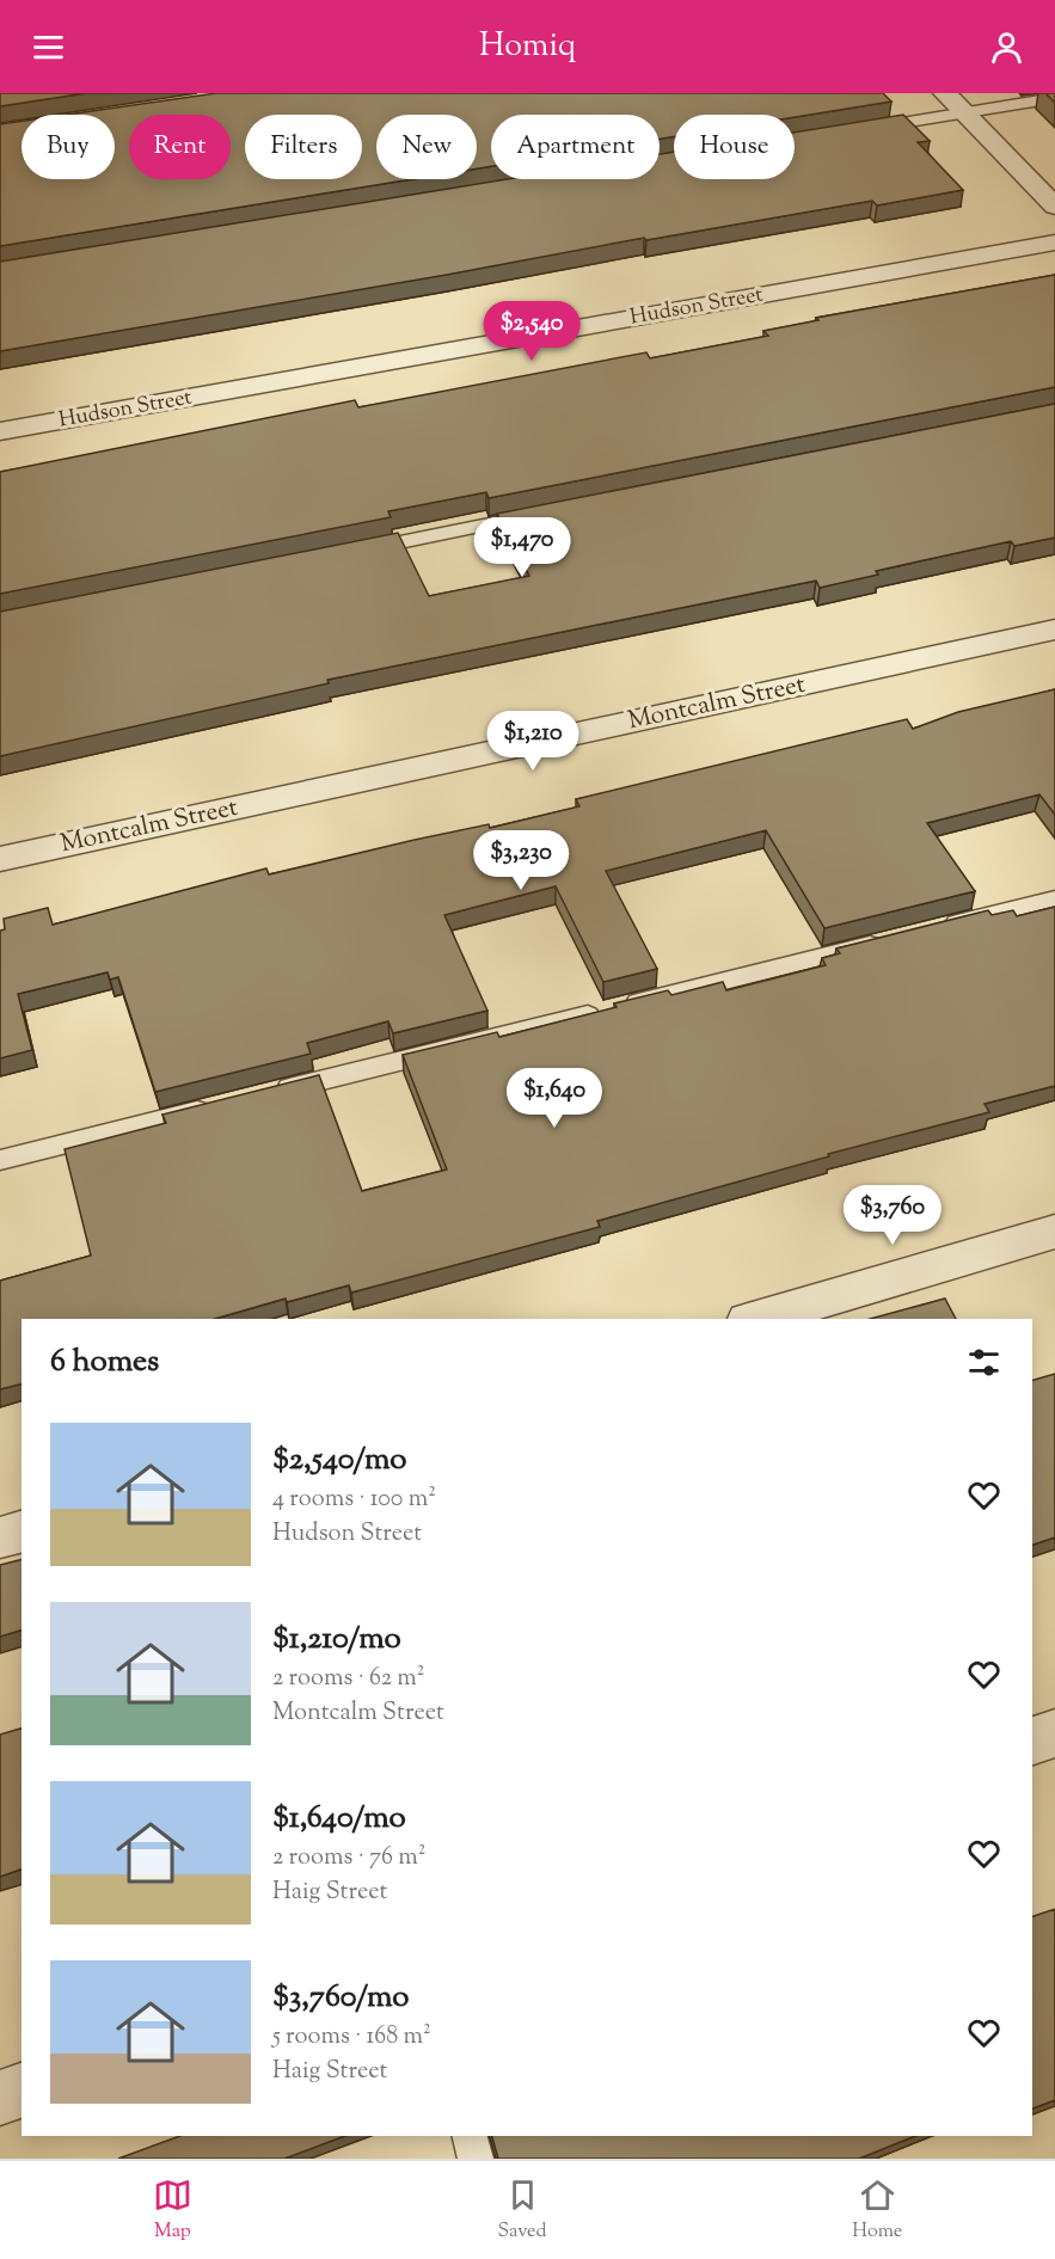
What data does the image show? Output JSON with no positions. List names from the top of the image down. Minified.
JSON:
{"streets":{"street":["Hudson Street","Montcalm Street"]},"page":{"header":"Homiq","chip":["Buy","Rent","Filters","New","Apartment","House"],"price":["$2,540","$1,470","$1,210","$3,230","$1,640","$3,760"],"heading":"6 homes","list":[{"name":"$2,540/mo","note":"4 rooms · 100 m² · Hudson Street"},{"name":"$1,210/mo","note":"2 rooms · 62 m² · Montcalm Street"},{"name":"$1,640/mo","note":"2 rooms · 76 m² · Haig Street"},{"name":"$3,760/mo","note":"5 rooms · 168 m² · Haig Street"}],"tabs":["Map","Saved","Home"]}}
